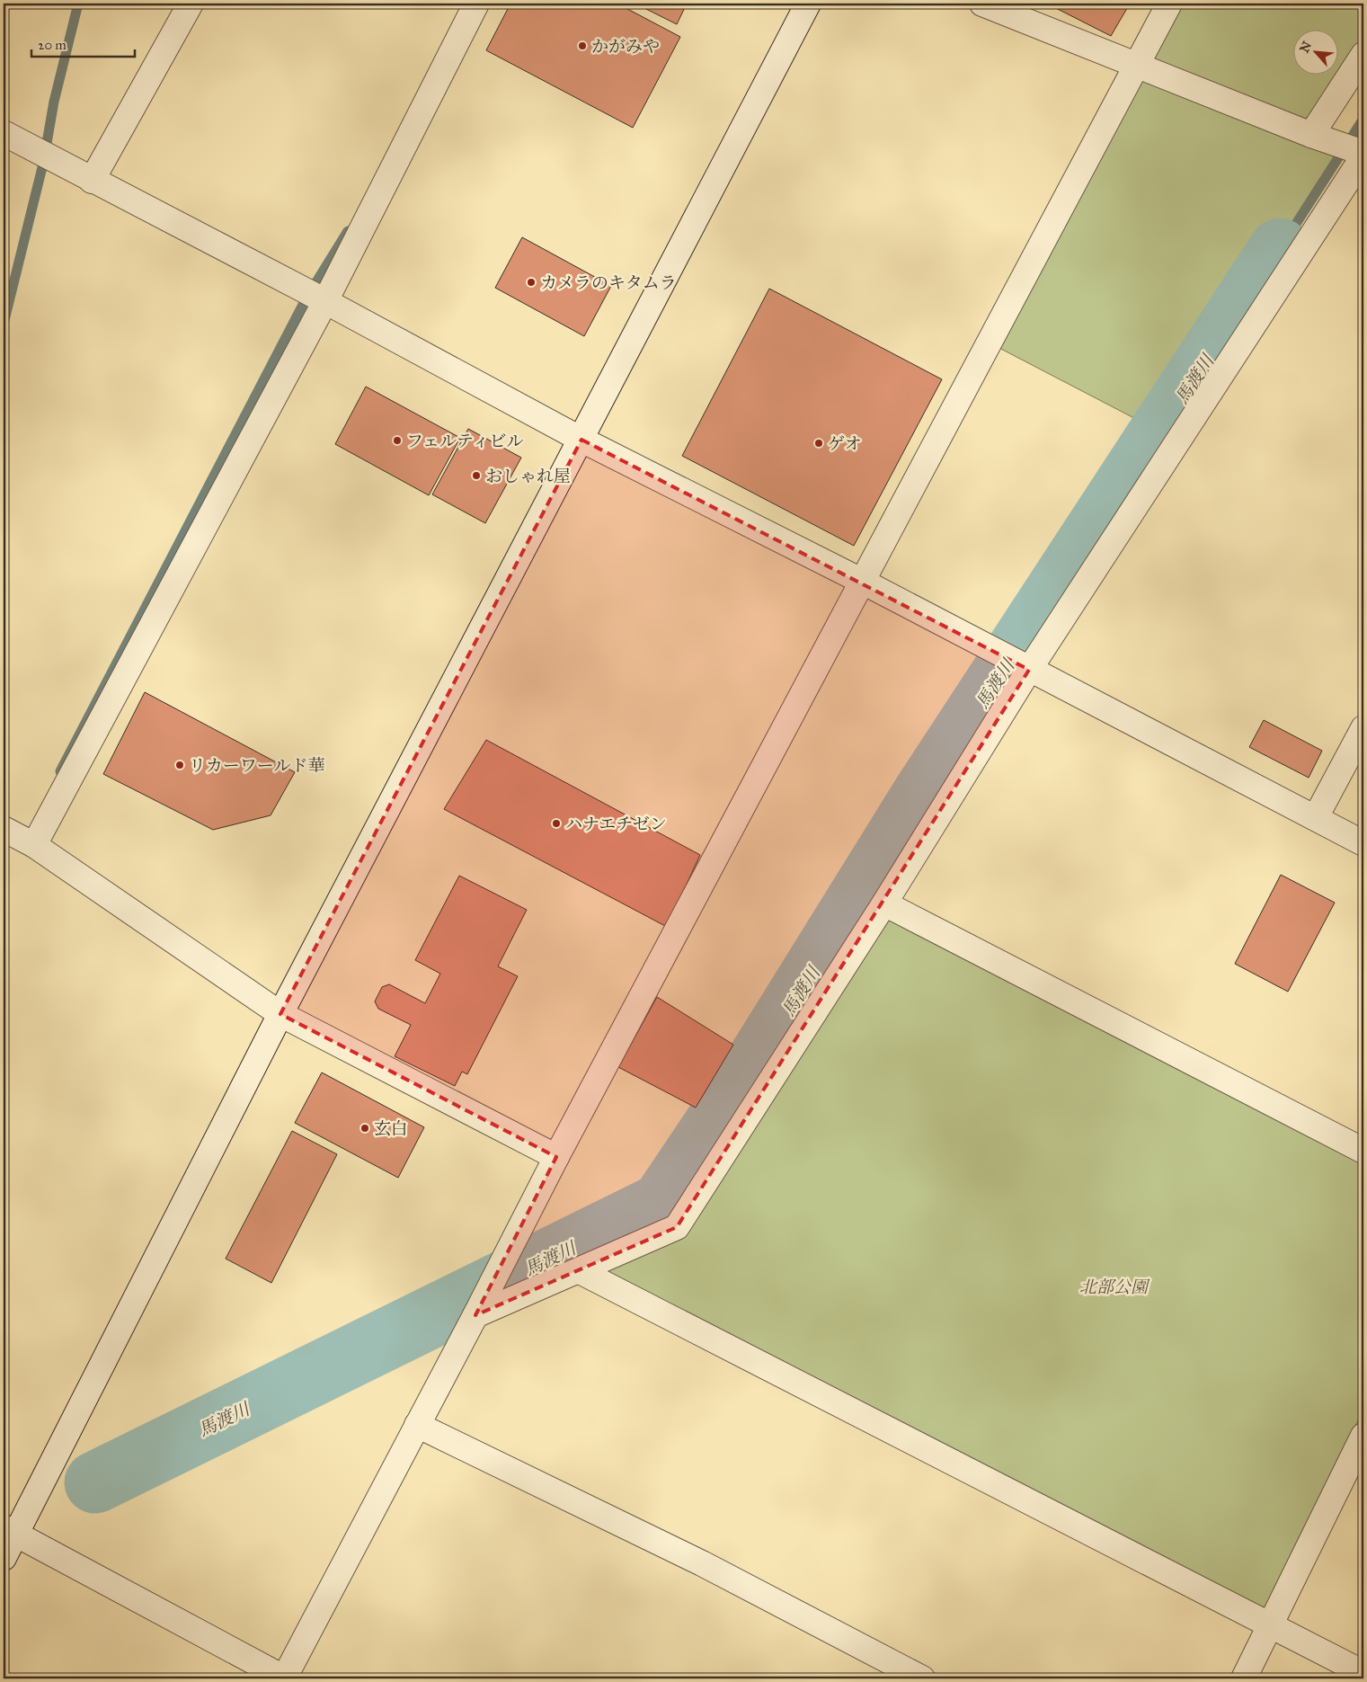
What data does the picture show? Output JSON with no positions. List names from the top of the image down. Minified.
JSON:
{"water":["馬渡川"],"parks":["北部公園"],"places":["かがみや","カメラのキタムラ","フェルティビル","ゲオ","おしゃれ屋","リカーワールド華","ハナエチゼン","玄白"],"scale_bar":"20 m","north":"top left"}
